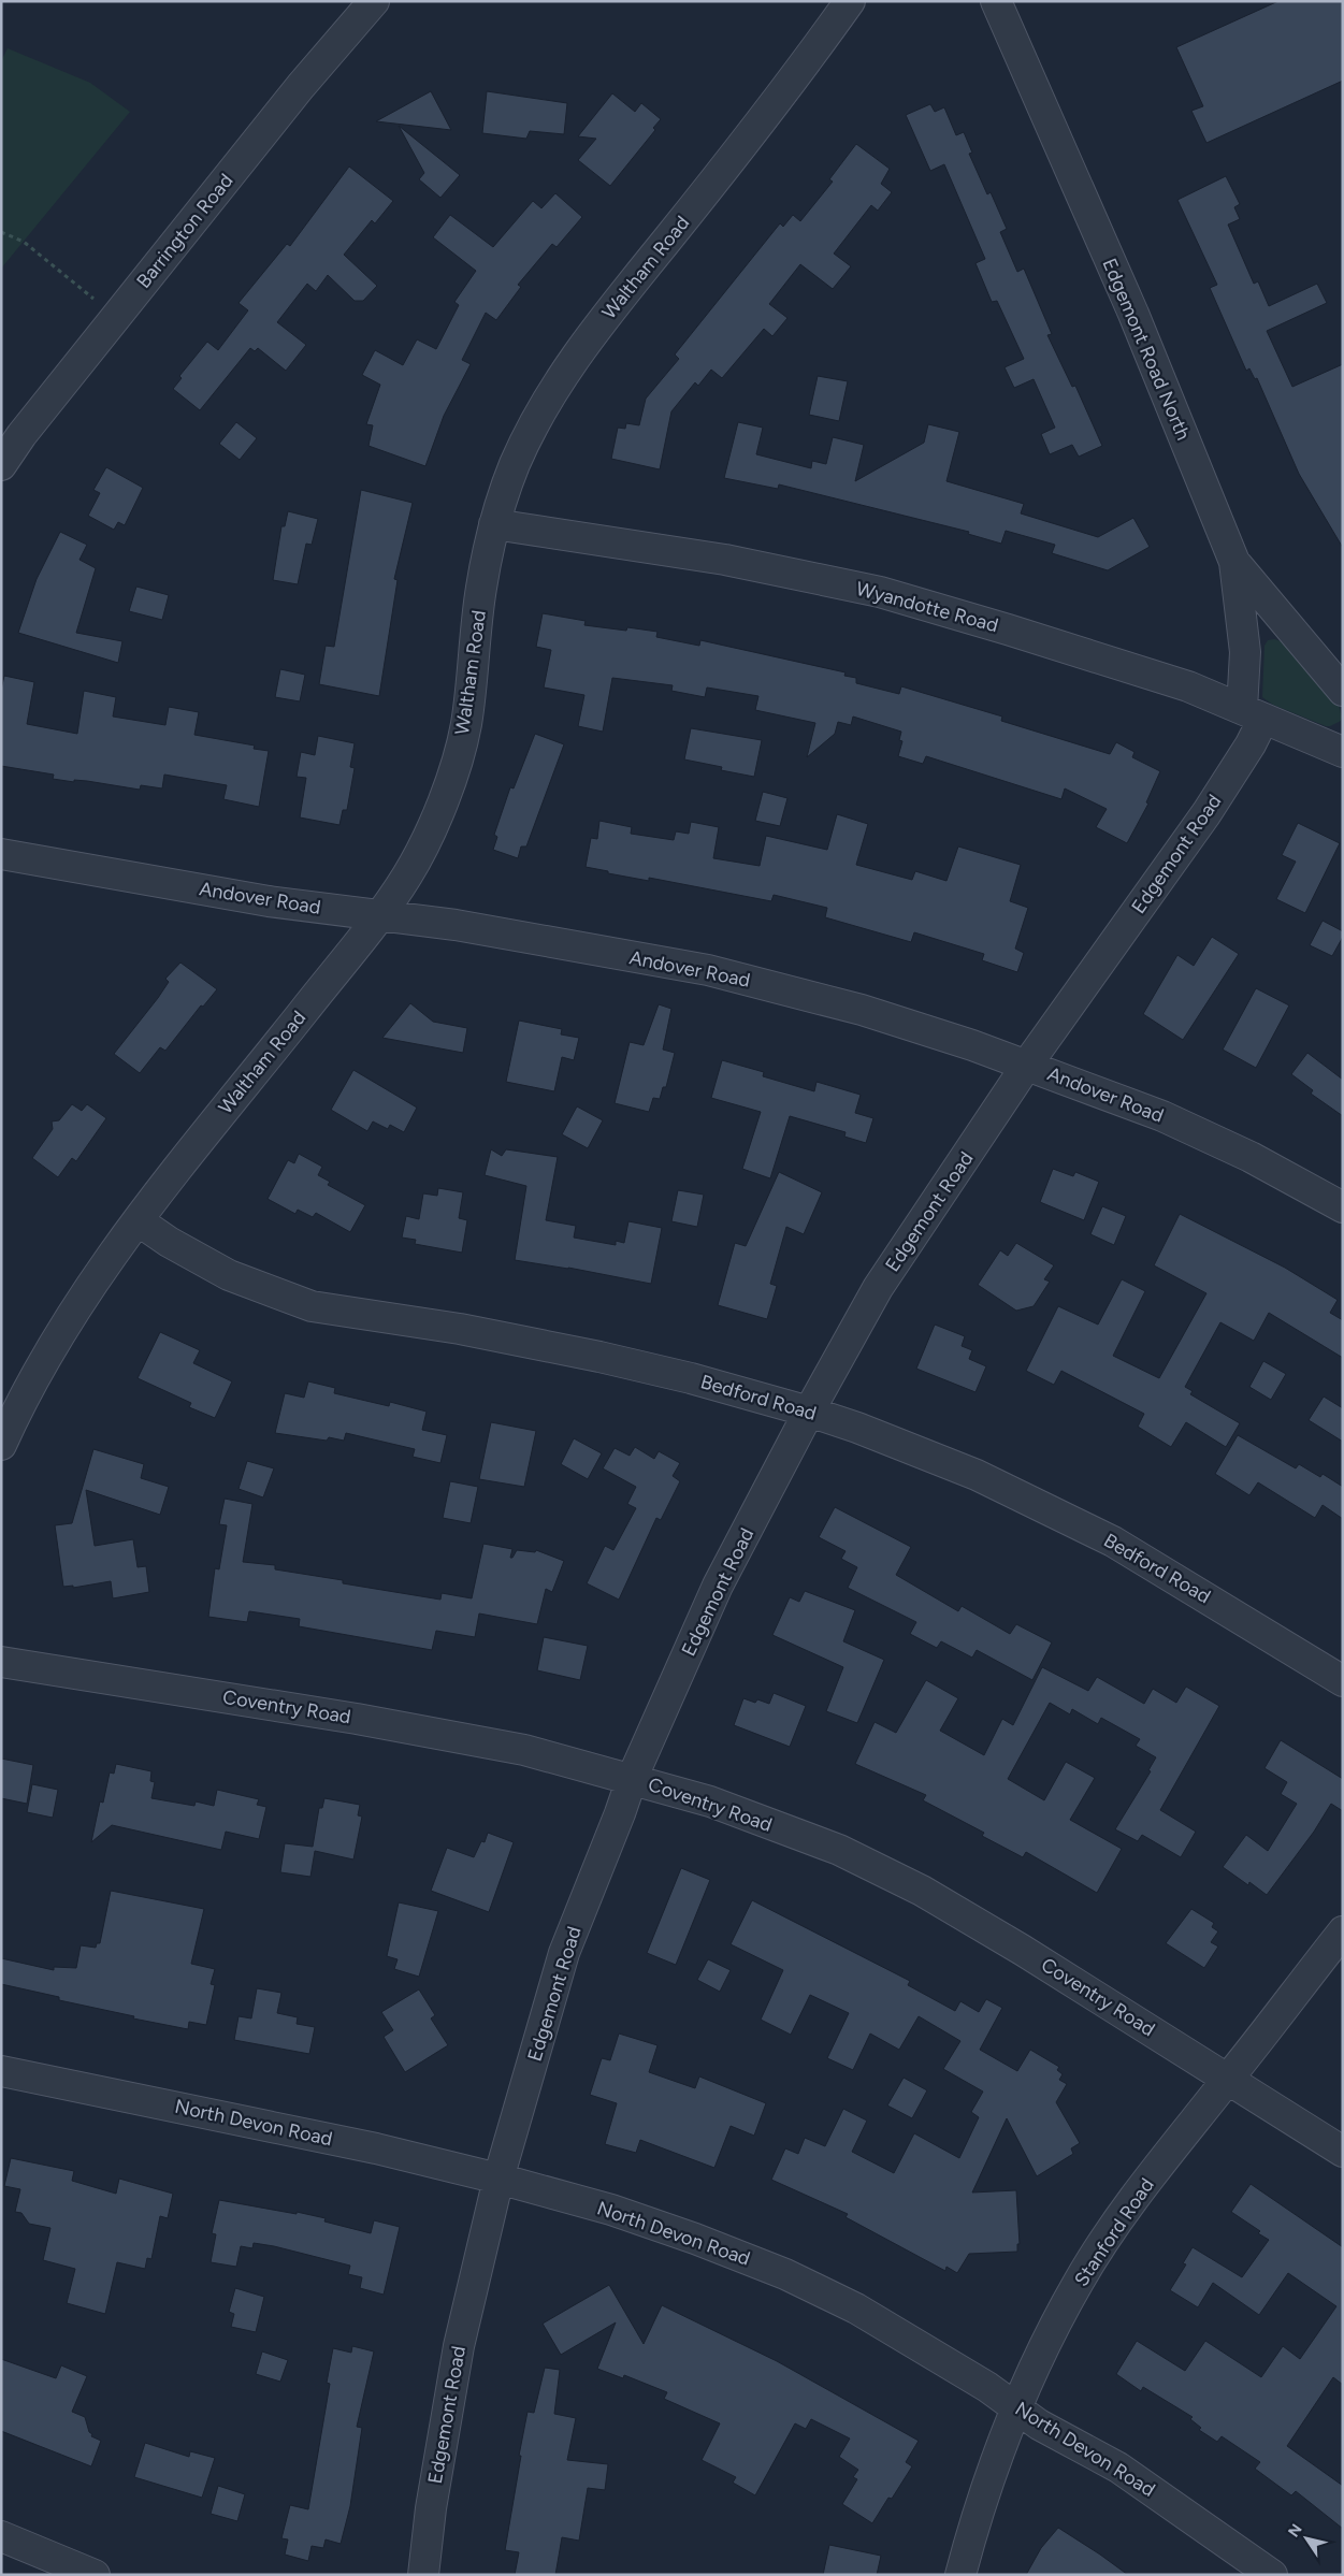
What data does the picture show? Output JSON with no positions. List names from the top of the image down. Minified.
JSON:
{"streets":{"street":["Barrington Road","Waltham Road","Edgemont Road North","Wyandotte Road","Edgemont Road","Andover Road","Bedford Road","Coventry Road","North Devon Road","Stanford Road"]},"crossings":[["Waltham Road","Wyandotte Road"],["Waltham Road","Andover Road"],["Waltham Road","Bedford Road"],["Edgemont Road North","Wyandotte Road"],["Edgemont Road North","Edgemont Road"],["Wyandotte Road","Edgemont Road"],["Edgemont Road","Andover Road"],["Edgemont Road","Bedford Road"],["Edgemont Road","Coventry Road"],["Edgemont Road","North Devon Road"],["Coventry Road","Stanford Road"],["North Devon Road","Stanford Road"]],"north":"top left"}
